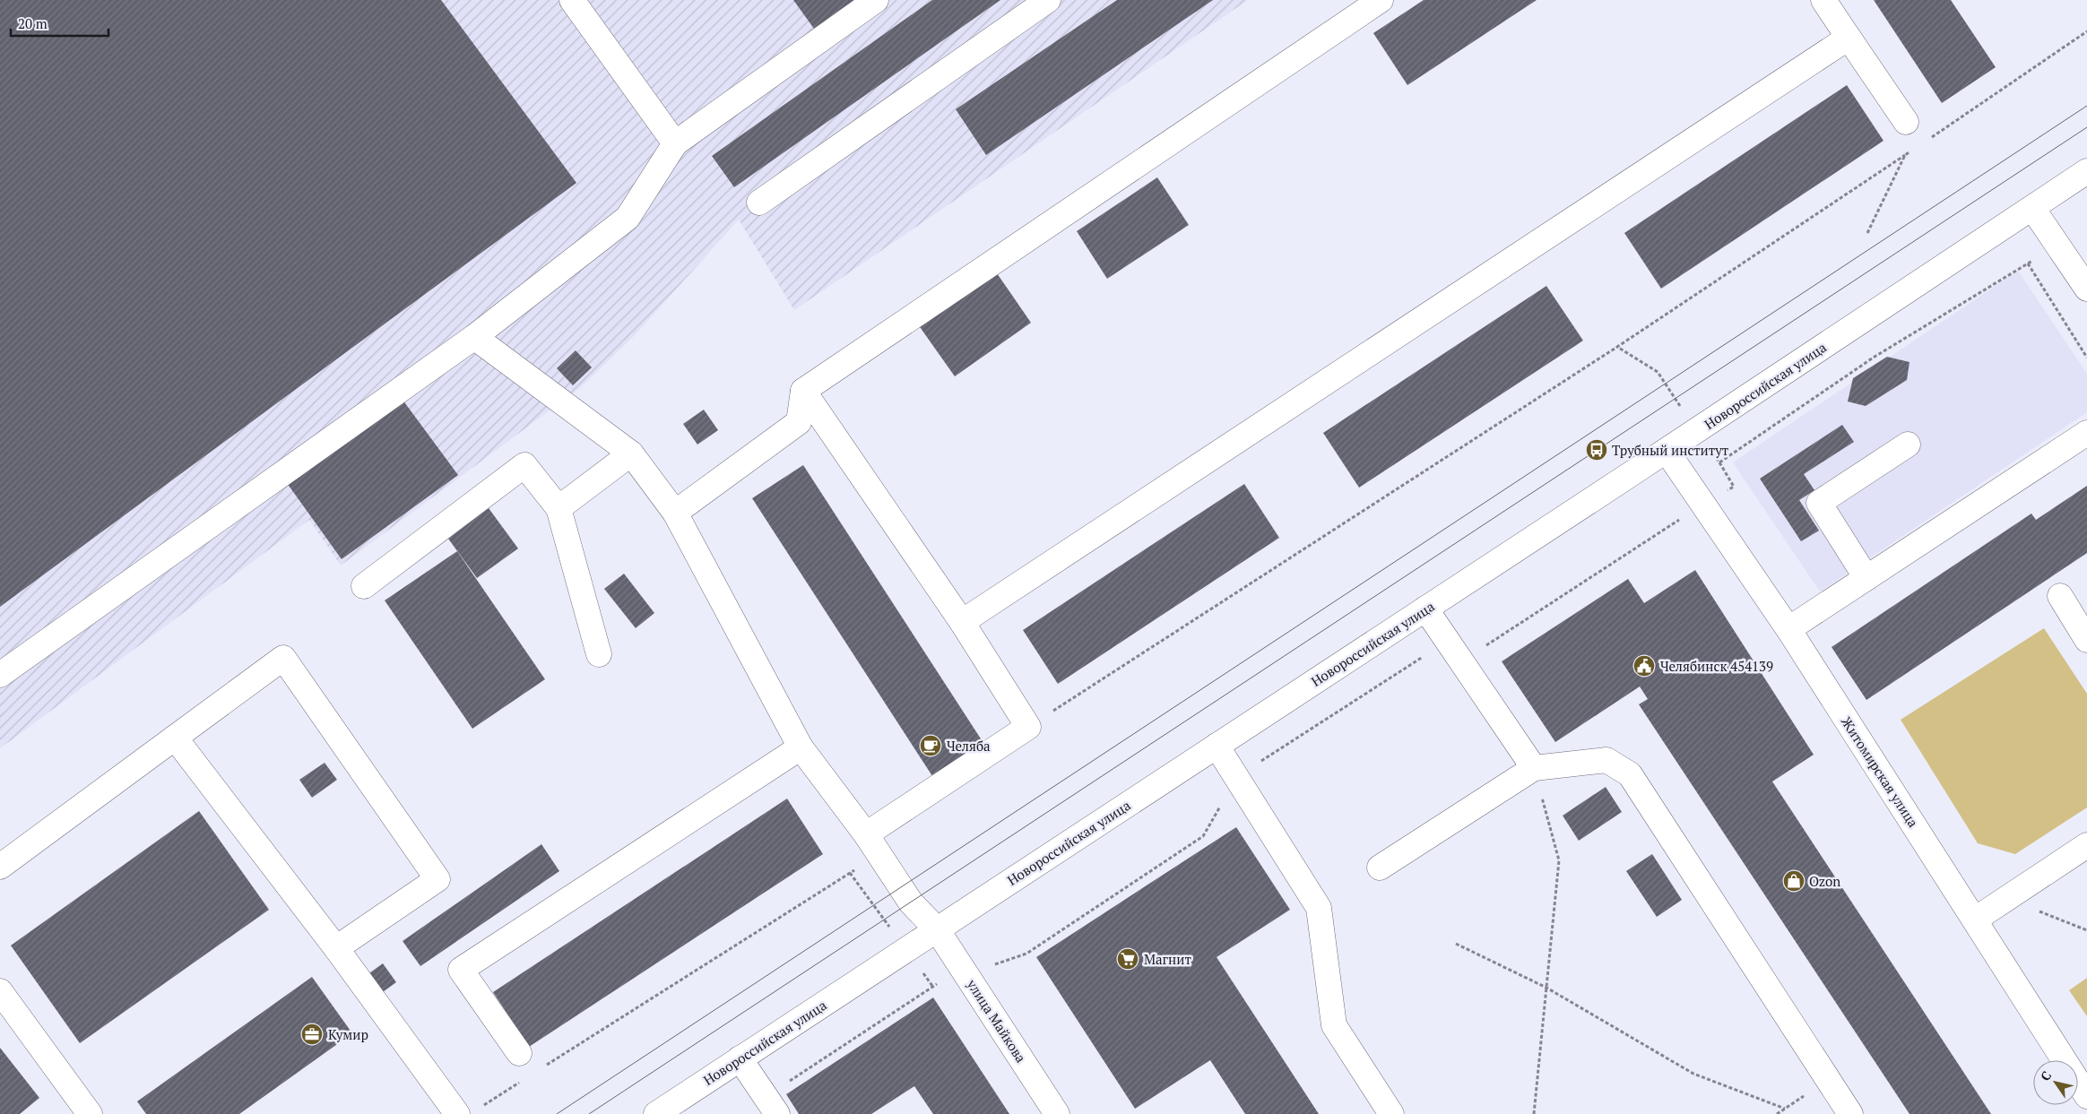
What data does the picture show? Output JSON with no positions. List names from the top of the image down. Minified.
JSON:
{"streets":{"main road":["Новороссийская улица","Житомирская улица","улица Майкова"]},"crossings":[["Новороссийская улица","Житомирская улица"],["Новороссийская улица","улица Майкова"]],"places":{"bus stop":["Трубный институт"],"public building":["Челябинск 454139"],"cafe":["Челяба"],"shop":["Ozon"],"supermarket":["Магнит"],"office":["Кумир"]},"scale_bar":"20 m","north":"top left"}
